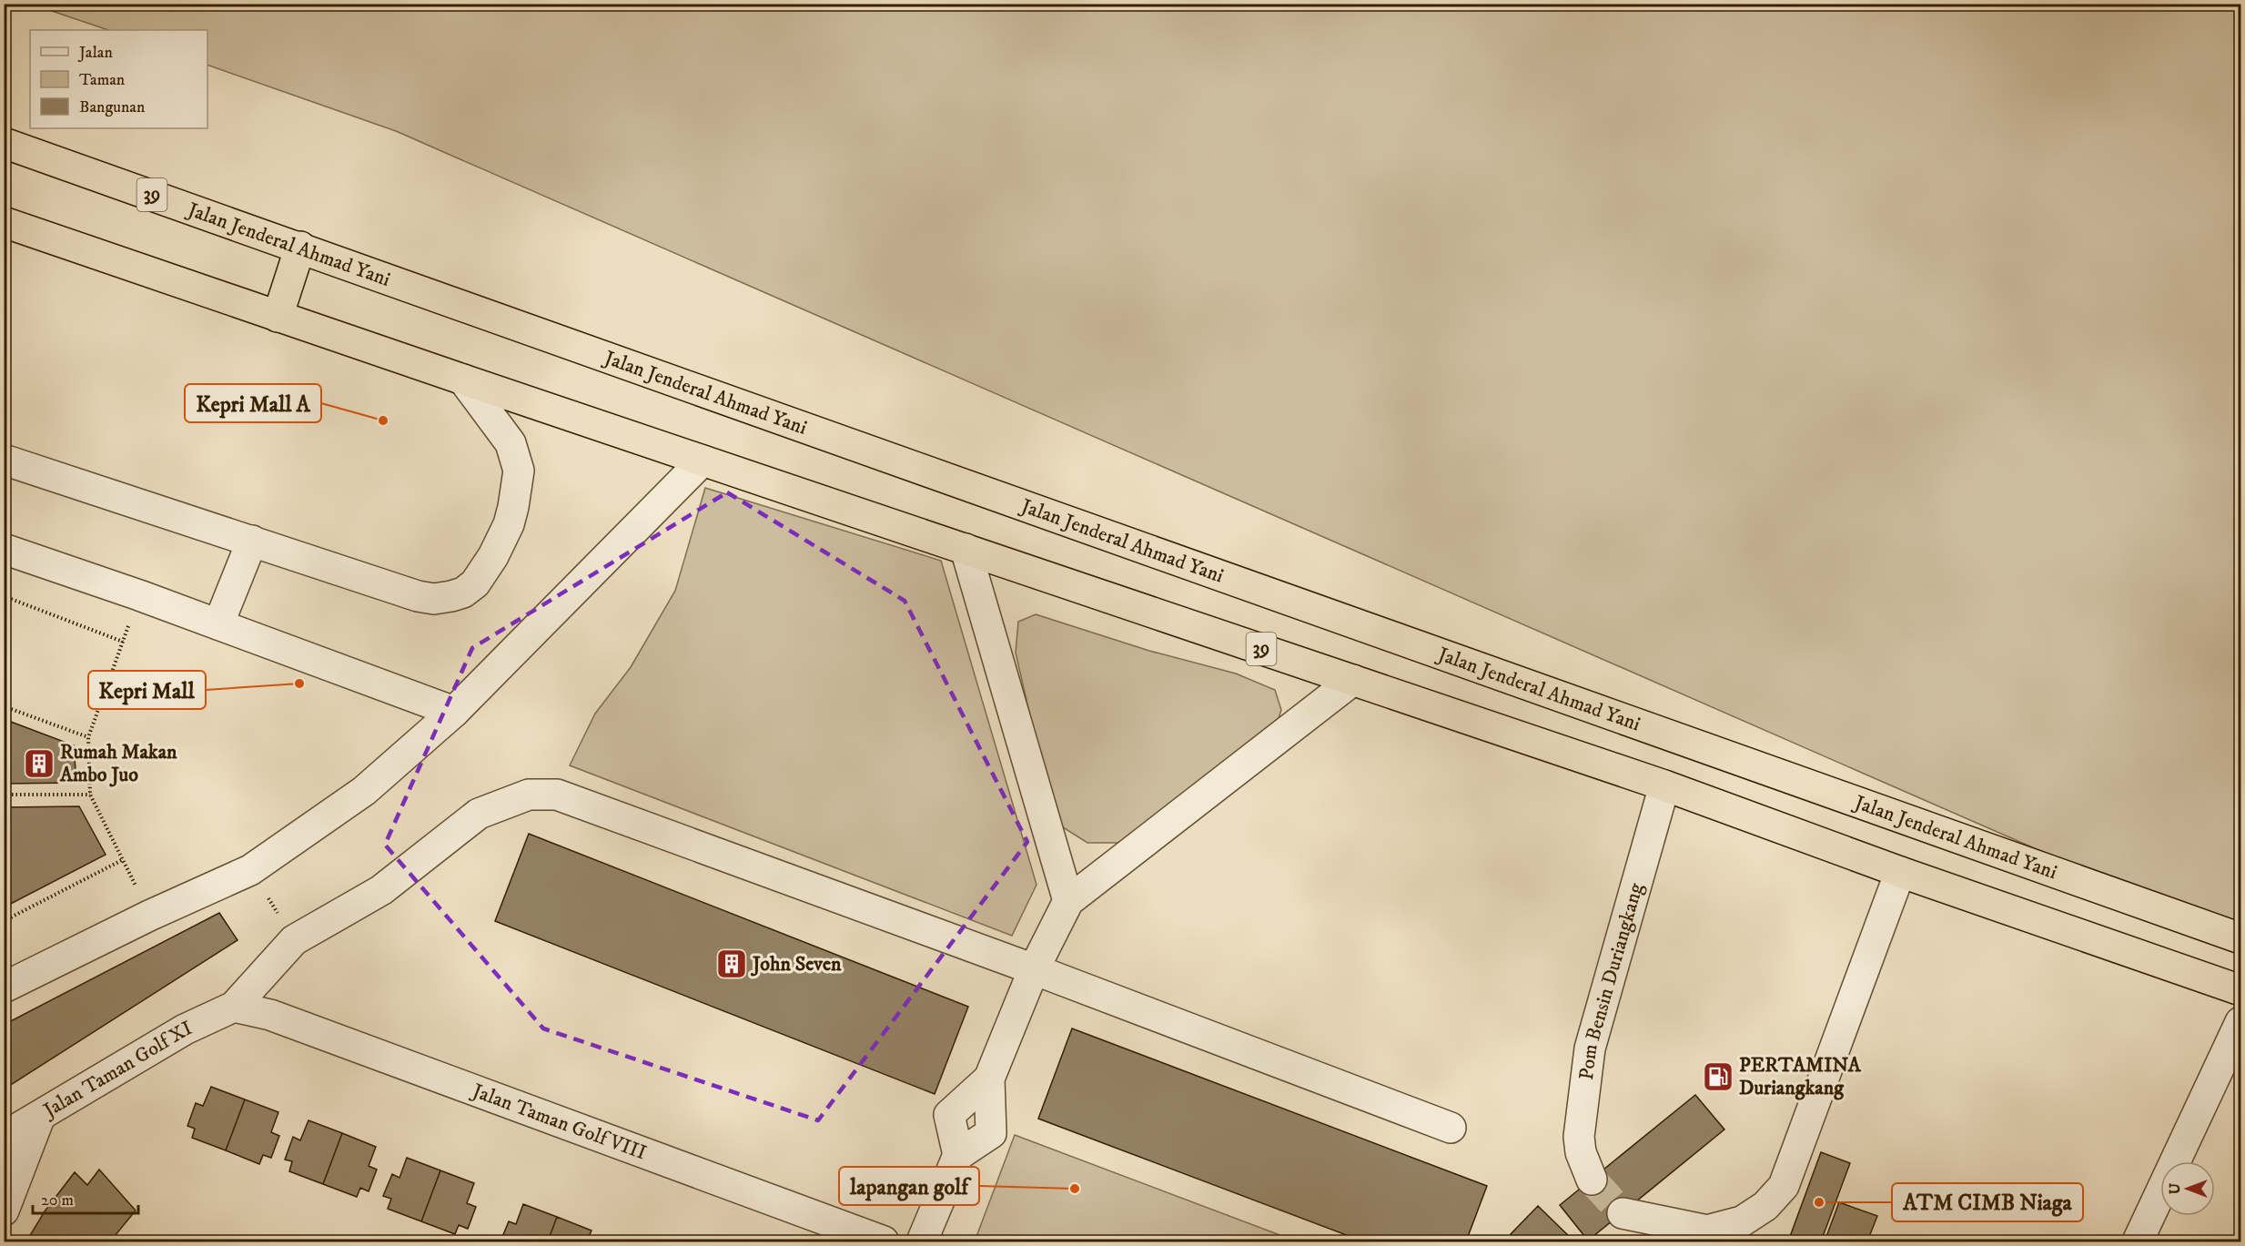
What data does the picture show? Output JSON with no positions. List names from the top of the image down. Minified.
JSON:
{"streets":{"highway":["39","Jalan Jenderal Ahmad Yani"],"street":["Pom Bensin Duriangkang","Jalan Taman Golf XI","Jalan Taman Golf VIII"]},"crossings":[["39","Pom Bensin Duriangkang"],["Jalan Taman Golf XI","Jalan Taman Golf VIII"]],"places":{"other":["Kepri Mall A","Kepri Mall","lapangan golf","ATM CIMB Niaga"],"building":["Rumah Makan Ambo Juo","John Seven"],"fuel station":["PERTAMINA Duriangkang"]},"legend":["Jalan","Taman","Bangunan"],"scale_bar":"20 m","north":"left"}
